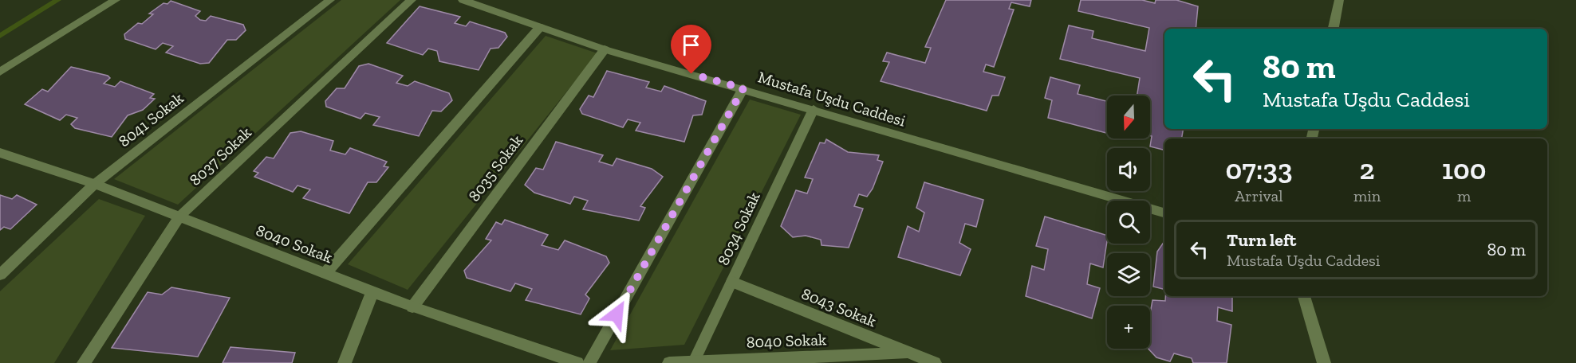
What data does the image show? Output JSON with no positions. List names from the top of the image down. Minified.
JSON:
{"streets":{"street":["Mustafa Uşdu Caddesi","8041 Sokak","8037 Sokak","8035 Sokak","8034 Sokak","8040 Sokak","8043 Sokak"]},"crossings":[["Mustafa Uşdu Caddesi","8035 Sokak"],["Mustafa Uşdu Caddesi","8034 Sokak"],["8041 Sokak","8040 Sokak"],["8037 Sokak","8040 Sokak"],["8035 Sokak","8040 Sokak"],["8034 Sokak","8040 Sokak"],["8034 Sokak","8043 Sokak"],["8040 Sokak","8043 Sokak"]],"north":"bottom","page":{"turn":["80 m","Mustafa Uşdu Caddesi"],"map_buttons":"+","eta":["07:33","Arrival","2","min","100","m"],"list":[{"name":"Turn left","note":"Mustafa Uşdu Caddesi","value":"80 m"}]}}
